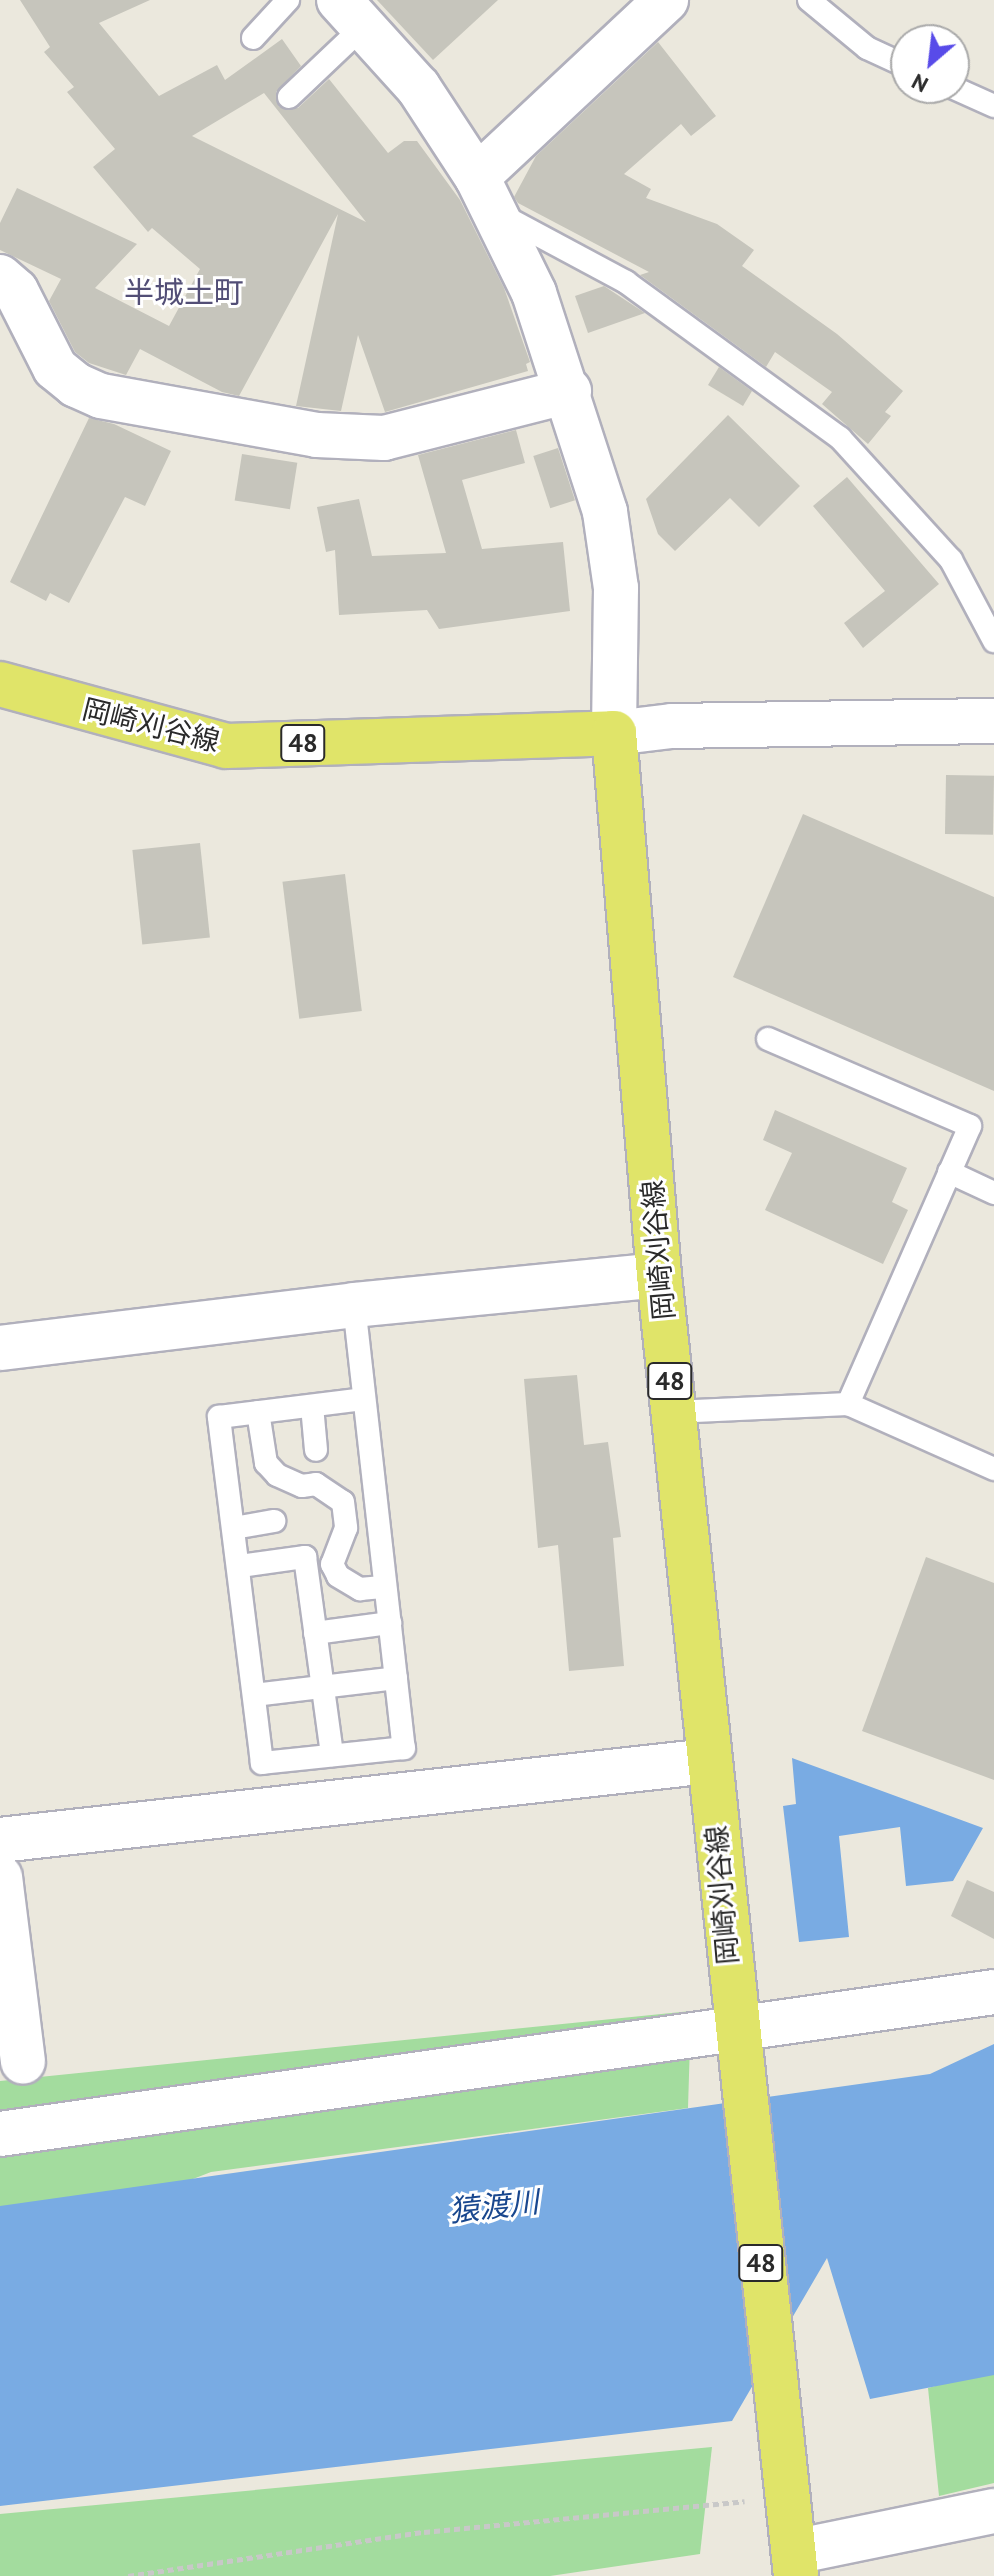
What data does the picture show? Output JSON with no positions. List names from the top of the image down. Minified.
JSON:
{"streets":{"main road":["岡崎刈谷線","48"]},"districts":["半城土町"],"water":["猿渡川"],"north":"bottom left"}
